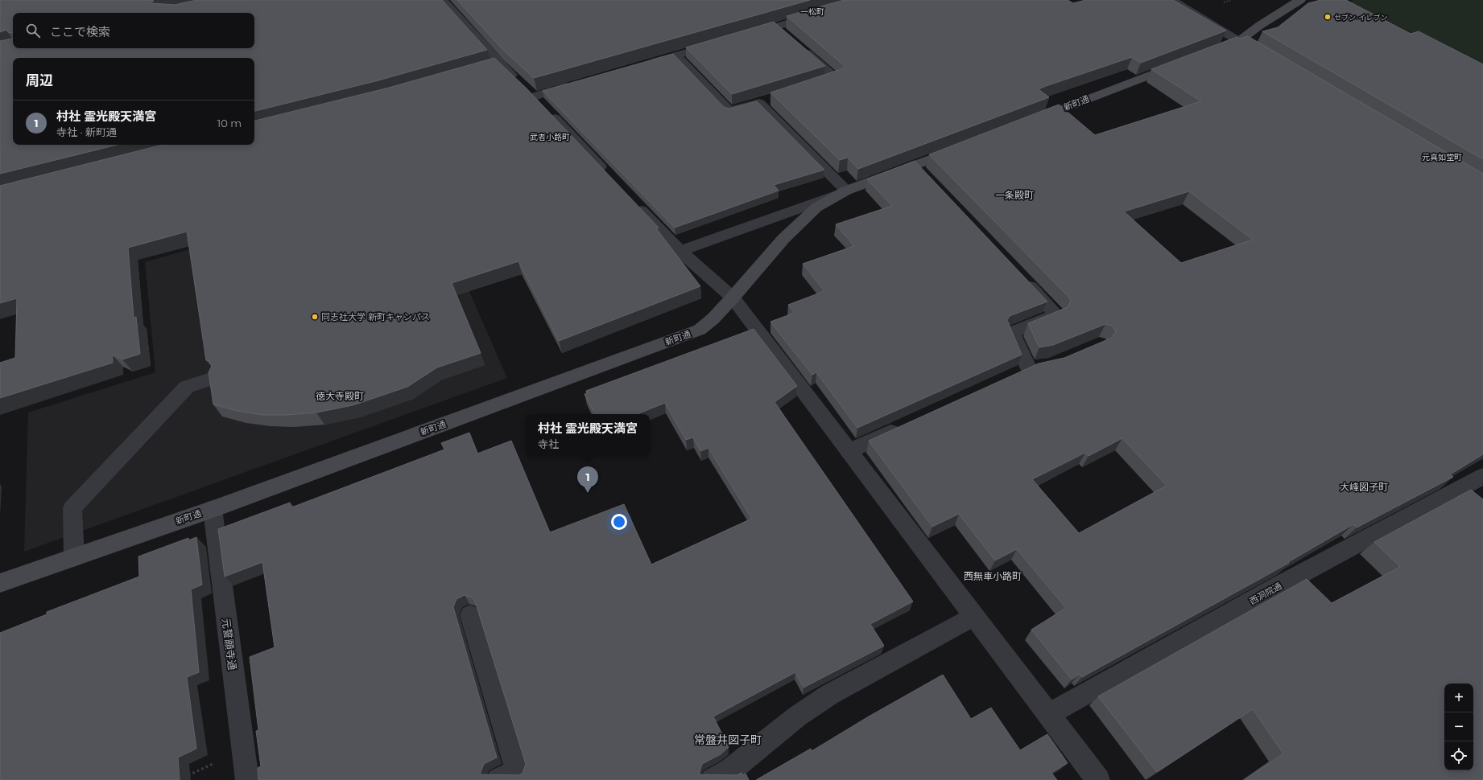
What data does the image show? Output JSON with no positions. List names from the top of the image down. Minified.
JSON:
{"streets":{"street":["新町通","西洞院通","元誓願寺通"]},"crossings":[["新町通","元誓願寺通"]],"districts":["一松町","武者小路町","元真如堂町","一条殿町","徳大寺殿町","大峰図子町","西無車小路町","常盤井図子町"],"places":["セブン-イレブン","同志社大学 新町キャンパス"],"page":{"search":"ここで検索","heading":"周辺","list":[{"mark":"1","name":"村社 霊光殿天満宮","note":"寺社 · 新町通","value":"10 m"}],"popup":["村社 霊光殿天満宮","寺社"],"pins":"1","map_buttons":["+","−"]}}
